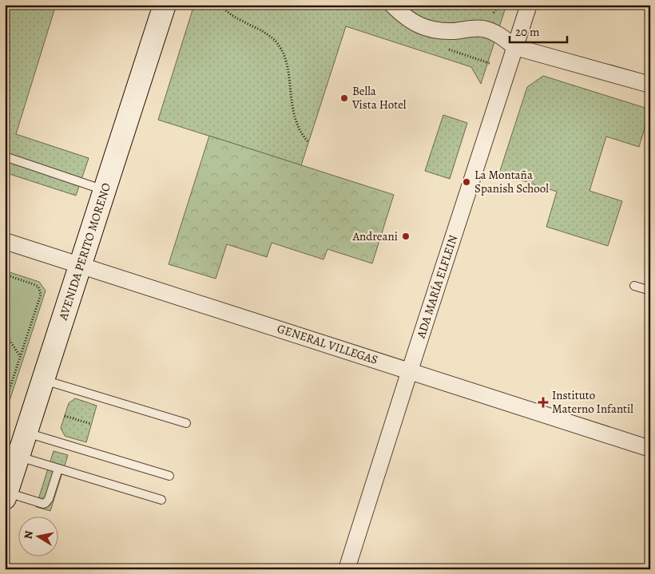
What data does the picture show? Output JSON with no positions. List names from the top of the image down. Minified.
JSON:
{"streets":{"main road":["AVENIDA PERITO MORENO"],"street":["ADA MARÍA ELFLEIN","GENERAL VILLEGAS"]},"crossings":[["AVENIDA PERITO MORENO","GENERAL VILLEGAS"],["ADA MARÍA ELFLEIN","GENERAL VILLEGAS"]],"places":{"other":["Bella Vista Hotel","La Montaña Spanish School","Andreani"],"health":["Instituto Materno Infantil"]},"scale_bar":"20 m","north":"left"}
